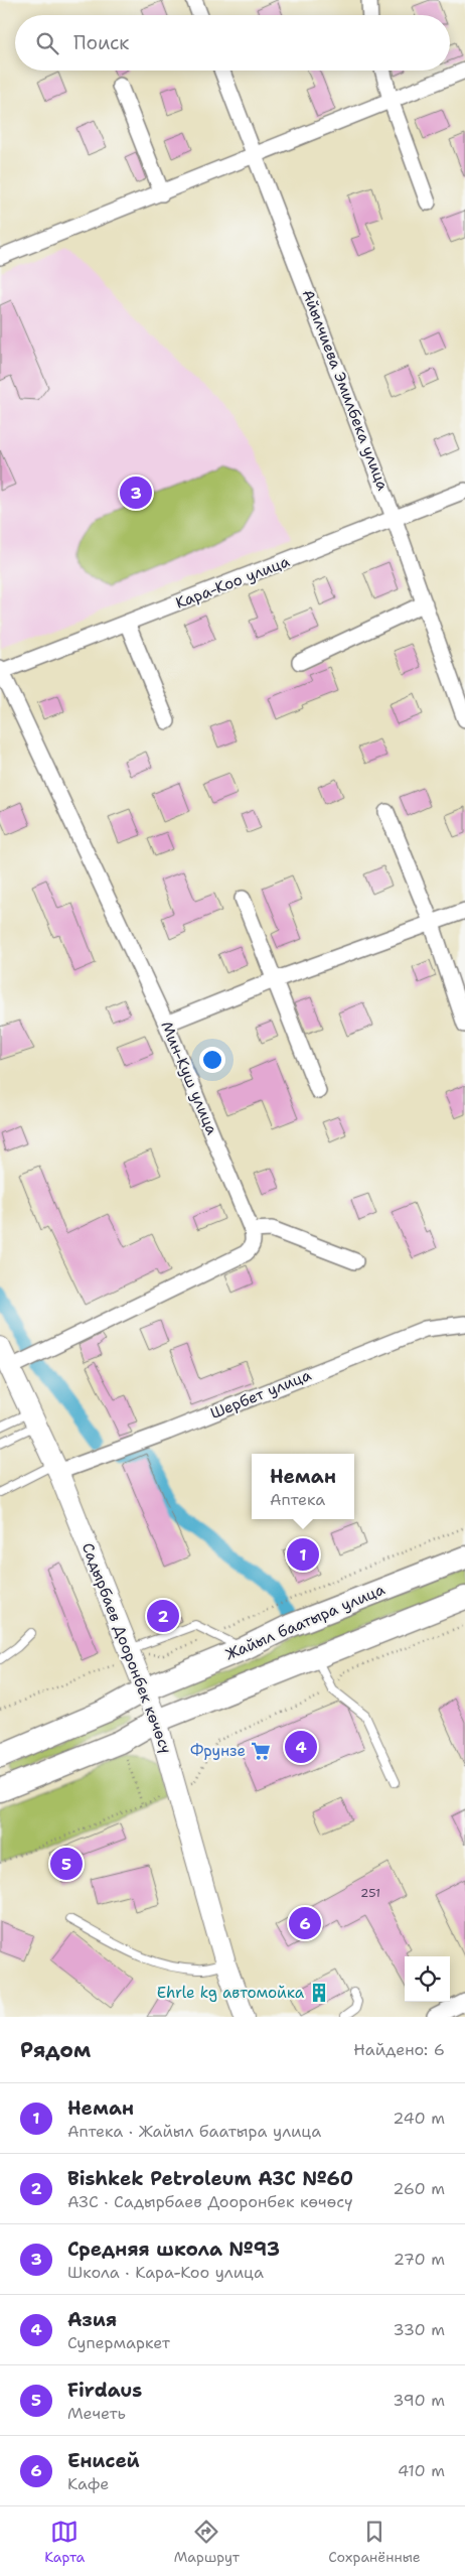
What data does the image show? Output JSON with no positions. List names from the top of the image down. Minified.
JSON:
{"streets":{"main road":["Жайыл баатыра улица","Садырбаев Дооронбек көчөсү"],"street":["Айылчиева Эмилбека улица","Кара-Коо улица","Мин-Куш улица","Шербет улица"]},"crossings":[["Айылчиева Эмилбека улица","Кара-Коо улица"],["Кара-Коо улица","Мин-Куш улица"],["Шербет улица","Садырбаев Дооронбек көчөсү"],["Жайыл баатыра улица","Садырбаев Дооронбек көчөсү"]],"places":{"supermarket":["Фрунзе"],"building":["Ehrle kg автомойка"]},"house_numbers":["251"],"page":{"search":"Поиск","pins":["3","1","2","4","5","6"],"popup":["Неман","Аптека"],"heading":["Рядом","Найдено: 6"],"list":[{"mark":"1","name":"Неман","note":"Аптека · Жайыл баатыра улица","value":"240 m"},{"mark":"2","name":"Bishkek Petroleum АЗС №60","note":"АЗС · Садырбаев Дооронбек көчөсү","value":"260 m"},{"mark":"3","name":"Средняя школа №93","note":"Школа · Кара-Коо улица","value":"270 m"},{"mark":"4","name":"Азия","note":"Супермаркет","value":"330 m"},{"mark":"5","name":"Firdaus","note":"Мечеть","value":"390 m"},{"mark":"6","name":"Енисей","note":"Кафе","value":"410 m"}],"nav":["Карта","Маршрут","Сохранённые"]}}
